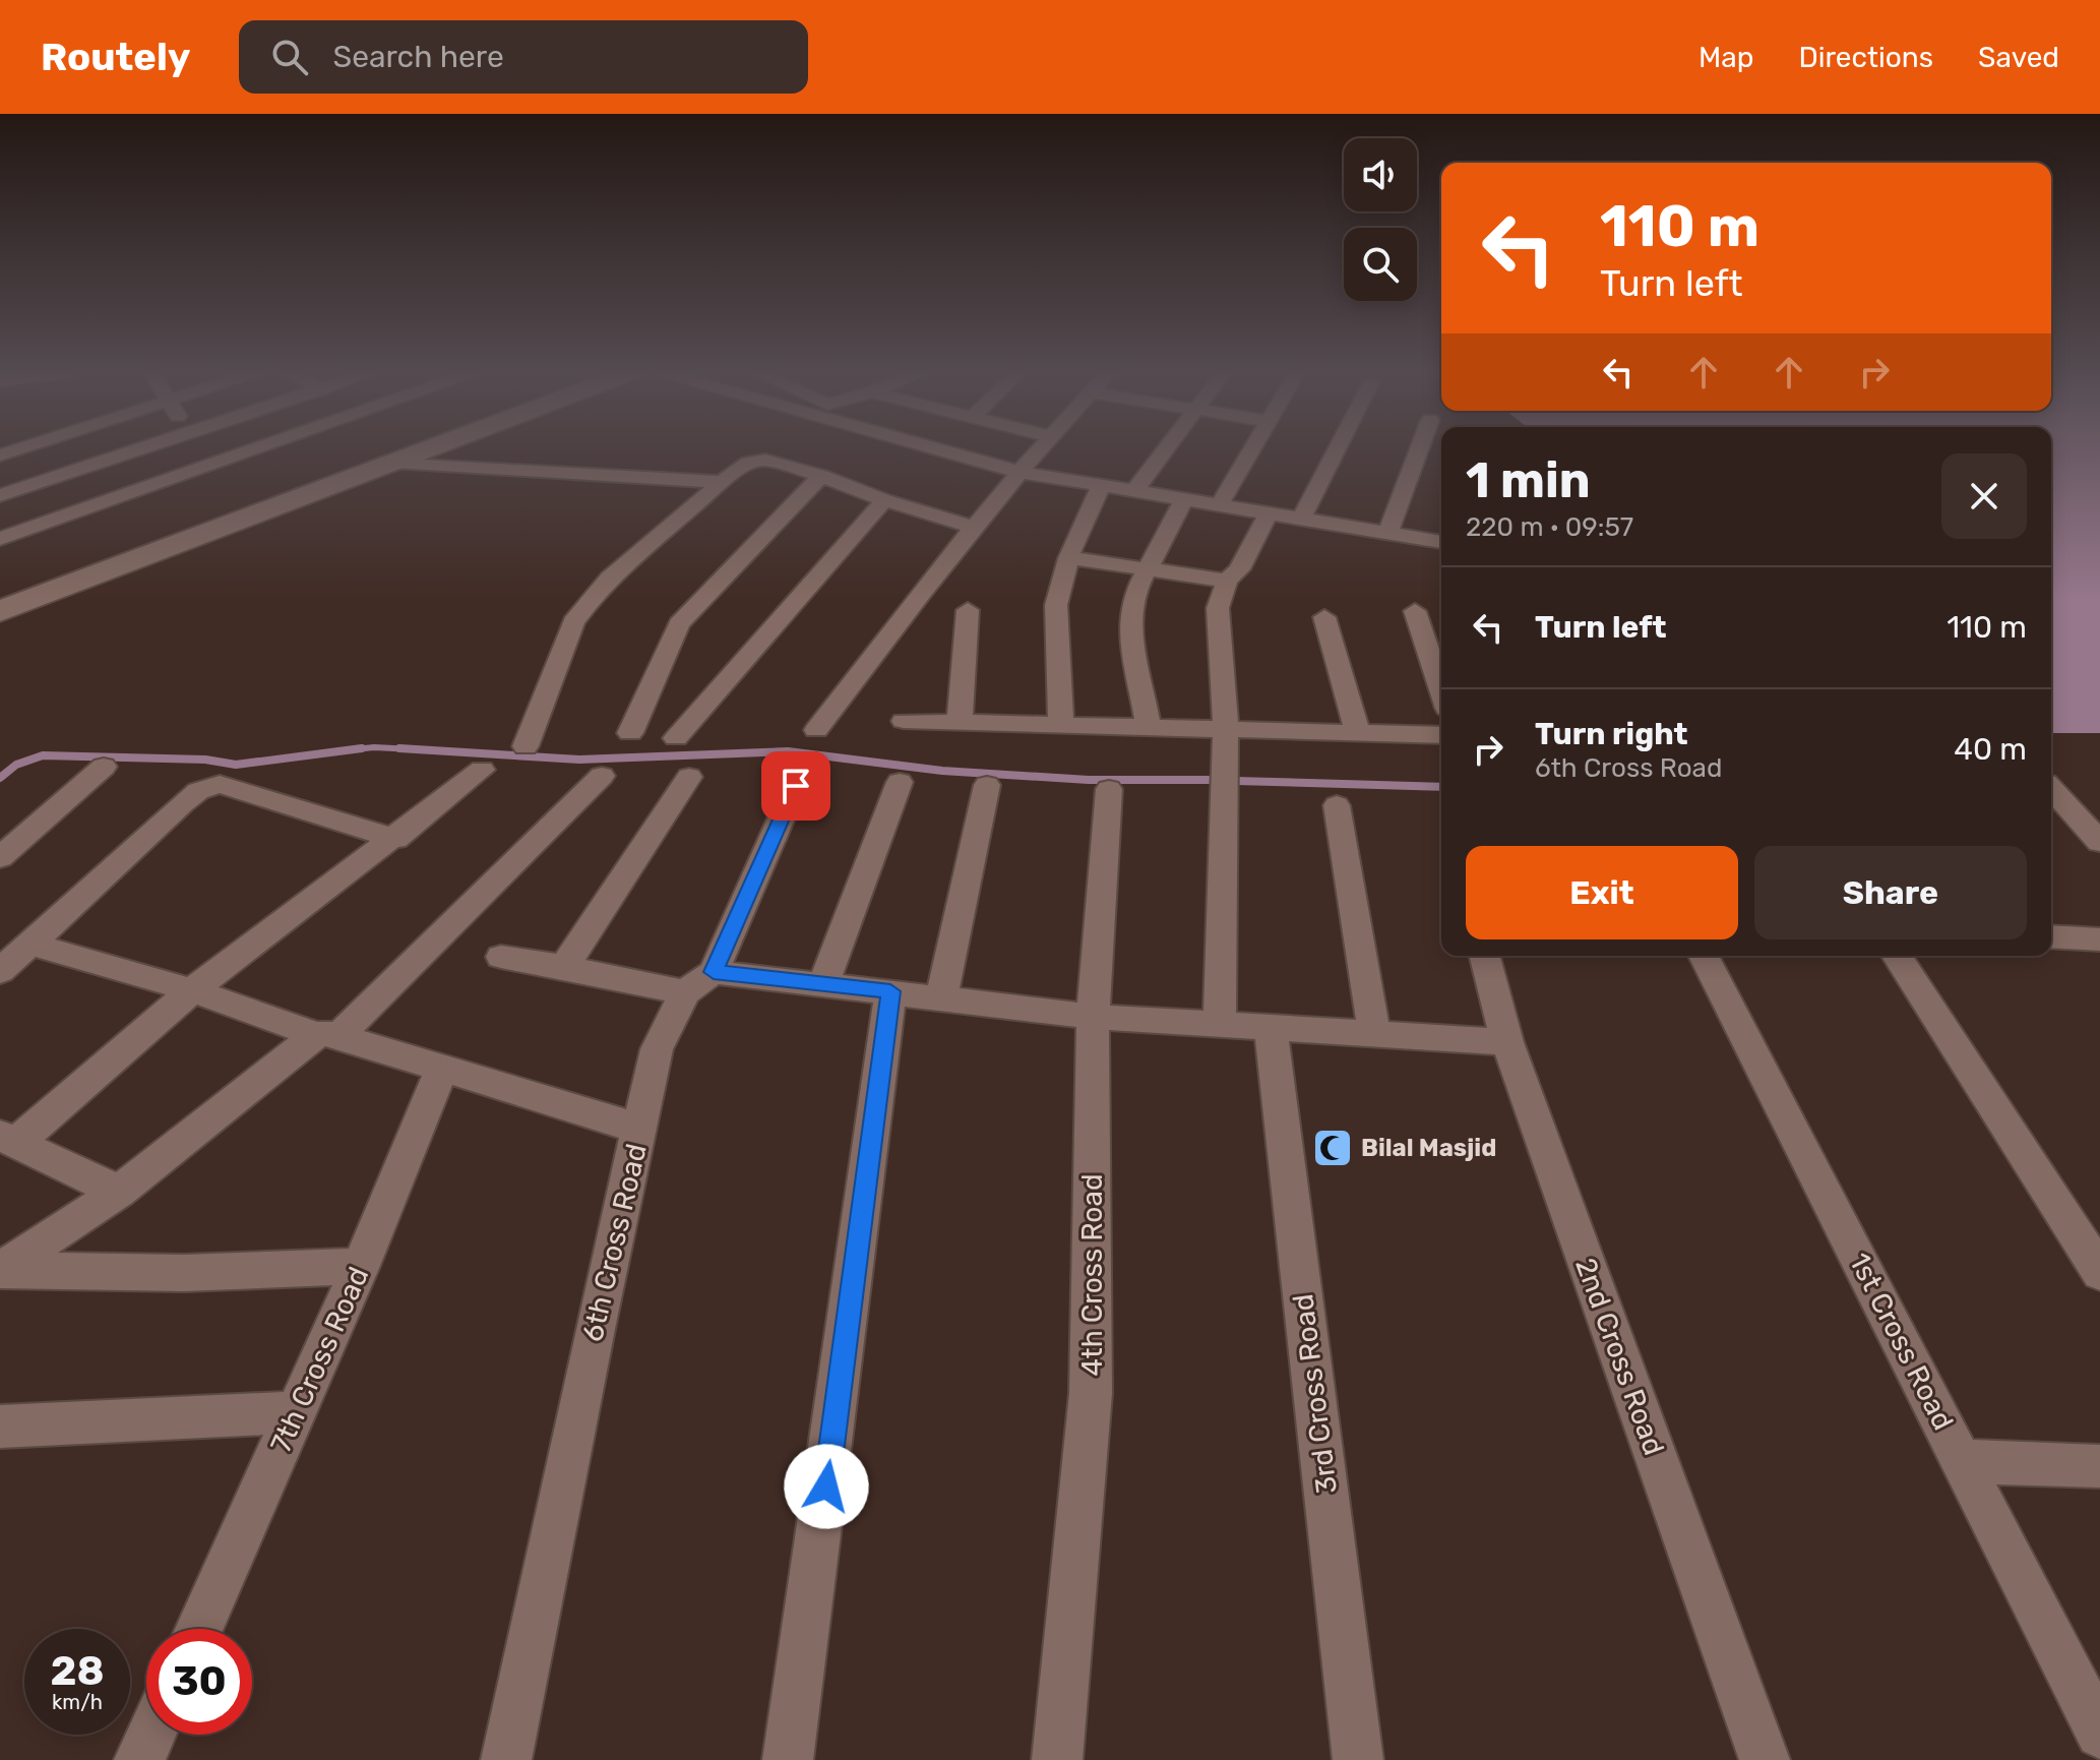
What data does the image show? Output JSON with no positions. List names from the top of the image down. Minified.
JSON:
{"streets":{"street":["6th Cross Road","4th Cross Road","1st Cross Road","2nd Cross Road","7th Cross Road","3rd Cross Road"]},"places":{"mosque":["Bilal Masjid"]},"page":{"header":"Routely","search":"Search here","nav":["Map","Directions","Saved"],"turn":["110 m","Turn left"],"heading":["1 min","220 m · 09:57"],"list":[{"name":"Turn left","value":"110 m"},{"name":"Turn right","note":"6th Cross Road","value":"40 m"}],"buttons":["Exit","Share"],"speed":"28 km/h","limit":"30"}}
